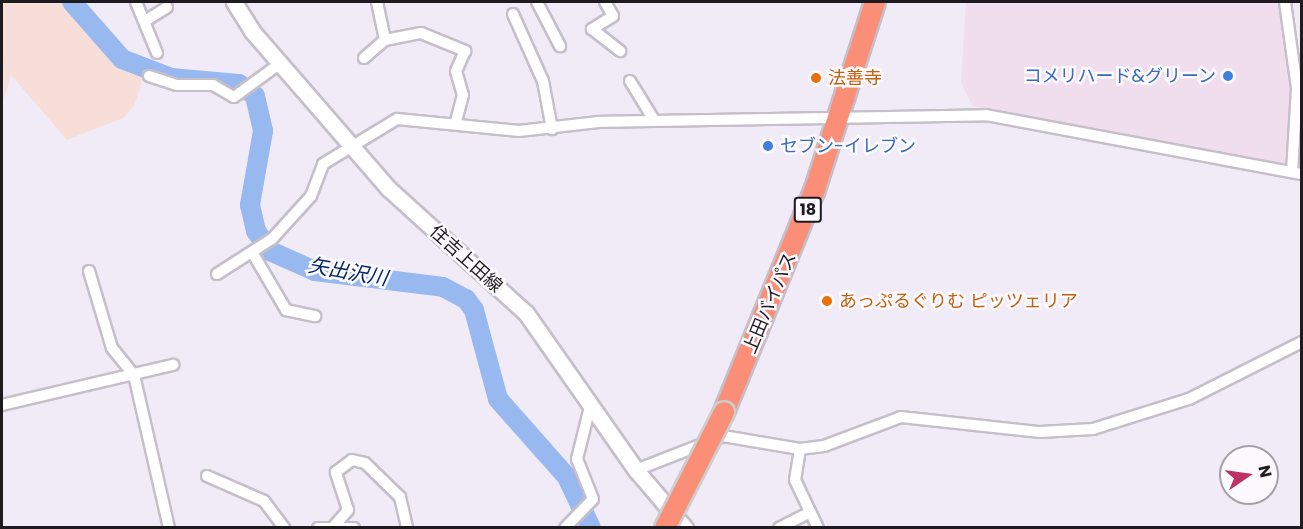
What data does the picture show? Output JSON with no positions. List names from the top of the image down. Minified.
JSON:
{"streets":{"highway":["18","上田バイパス"],"main road":["住吉上田線"]},"water":["矢出沢川"],"places":["コメリハード&グリーン","法善寺","セブン-イレブン","あっぷるぐりむ ピッツェリア"],"north":"right"}
